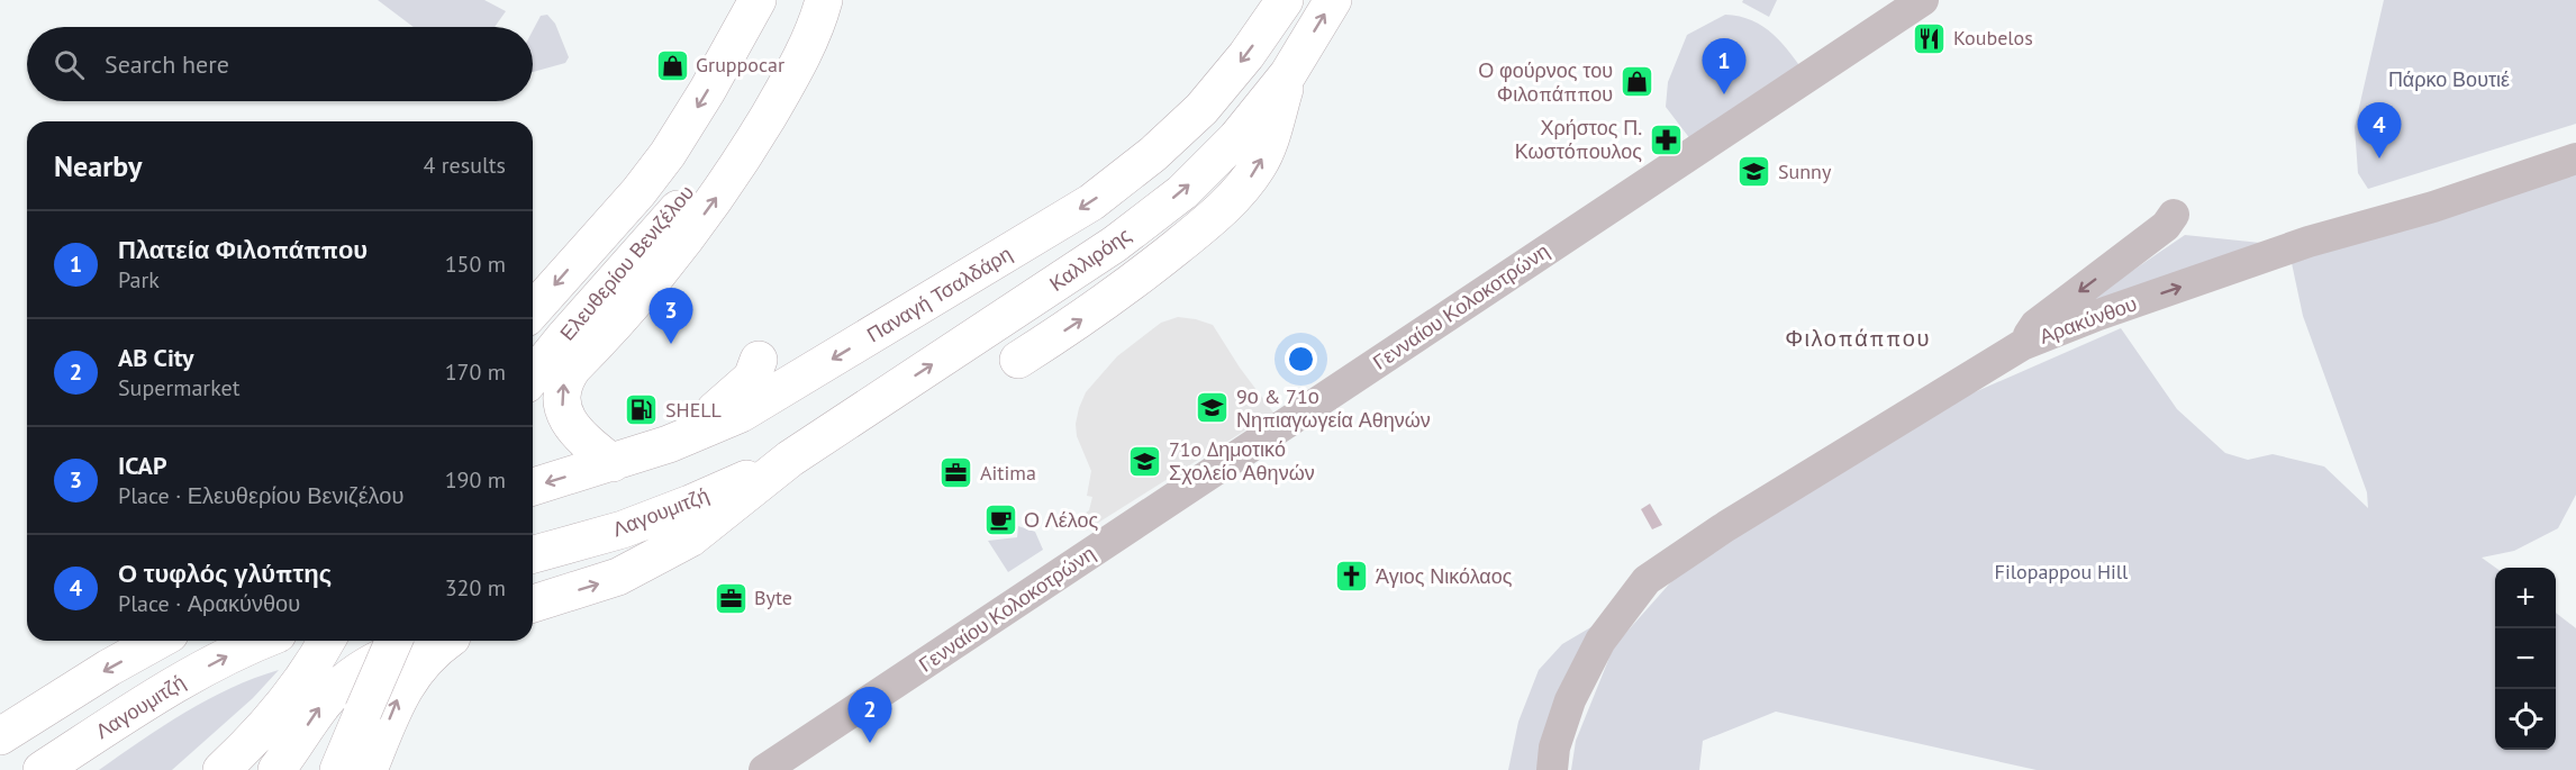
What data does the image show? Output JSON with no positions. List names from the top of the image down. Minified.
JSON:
{"streets":{"main road":["Καλλιρόης","Ελευθερίου Βενιζέλου","Παναγή Τσαλδάρη","Λαγουμιτζή"],"street":["Γενναίου Κολοκοτρώνη","Αρακύνθου"]},"crossings":[["Καλλιρόης","Λαγουμιτζή"]],"districts":["Φιλοπάππου"],"parks":["Πάρκο Βουτιέ","Filopappou Hill"],"places":{"restaurant":["Koubelos"],"shop":["Gruppocar","Ο φούρνος του Φιλοπάππου"],"pharmacy":["Χρήστος Π. Κωστόπουλος"],"school or university":["Sunny","9ο & 71ο Νηπιαγωγεία Αθηνών","71o Δημοτικό Σχολείο Αθηνών"],"fuel station":["SHELL"],"office":["Aitima","Byte"],"cafe":["Ο Λέλος"],"church":["Άγιος Νικόλαος"]},"page":{"search":"Search here","pins":["1","4","3","2"],"heading":["Nearby","4 results"],"list":[{"mark":"1","name":"Πλατεία Φιλοπάππου","note":"Park","value":"150 m"},{"mark":"2","name":"AB City","note":"Supermarket","value":"170 m"},{"mark":"3","name":"ICAP","note":"Place · Ελευθερίου Βενιζέλου","value":"190 m"},{"mark":"4","name":"Ο τυφλός γλύπτης","note":"Place · Αρακύνθου","value":"320 m"}],"map_buttons":["+","−"]}}
